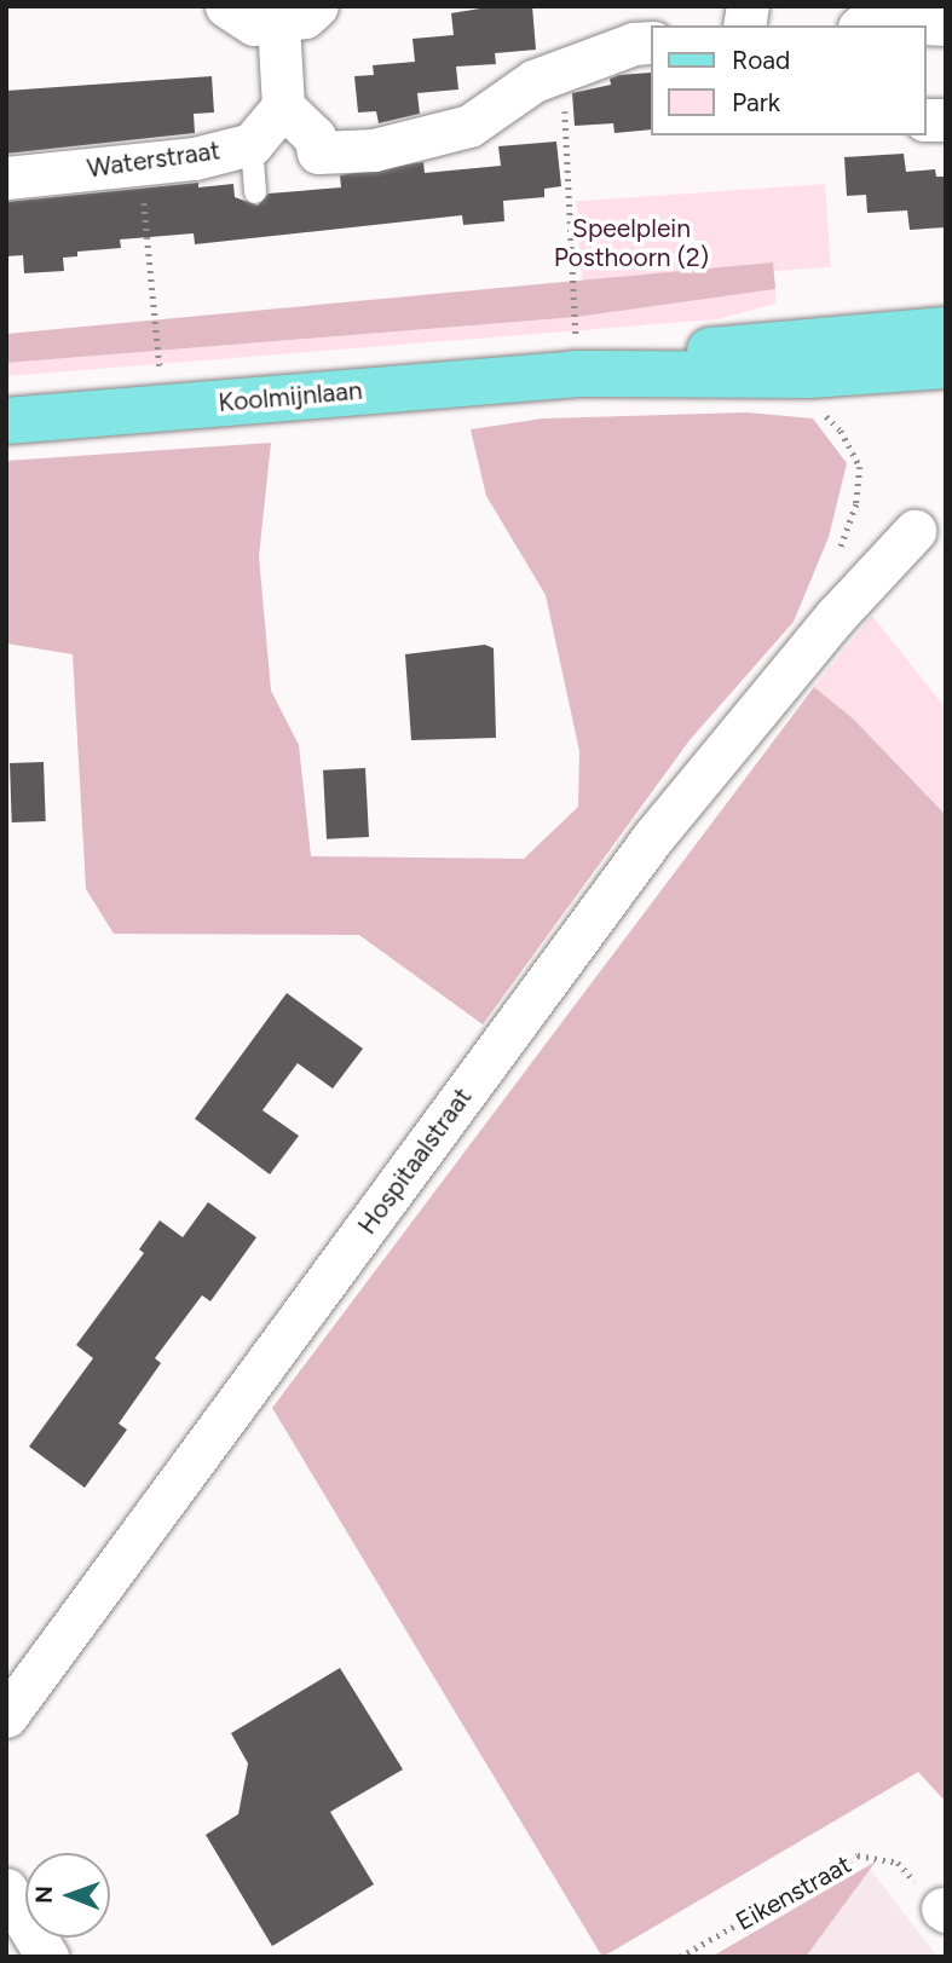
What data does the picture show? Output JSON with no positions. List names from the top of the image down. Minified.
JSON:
{"streets":{"main road":["Koolmijnlaan"],"street":["Waterstraat","Hospitaalstraat"],"path":["Eikenstraat"]},"parks":["Speelplein Posthoorn (2)"],"legend":["Road","Park"],"north":"left"}
